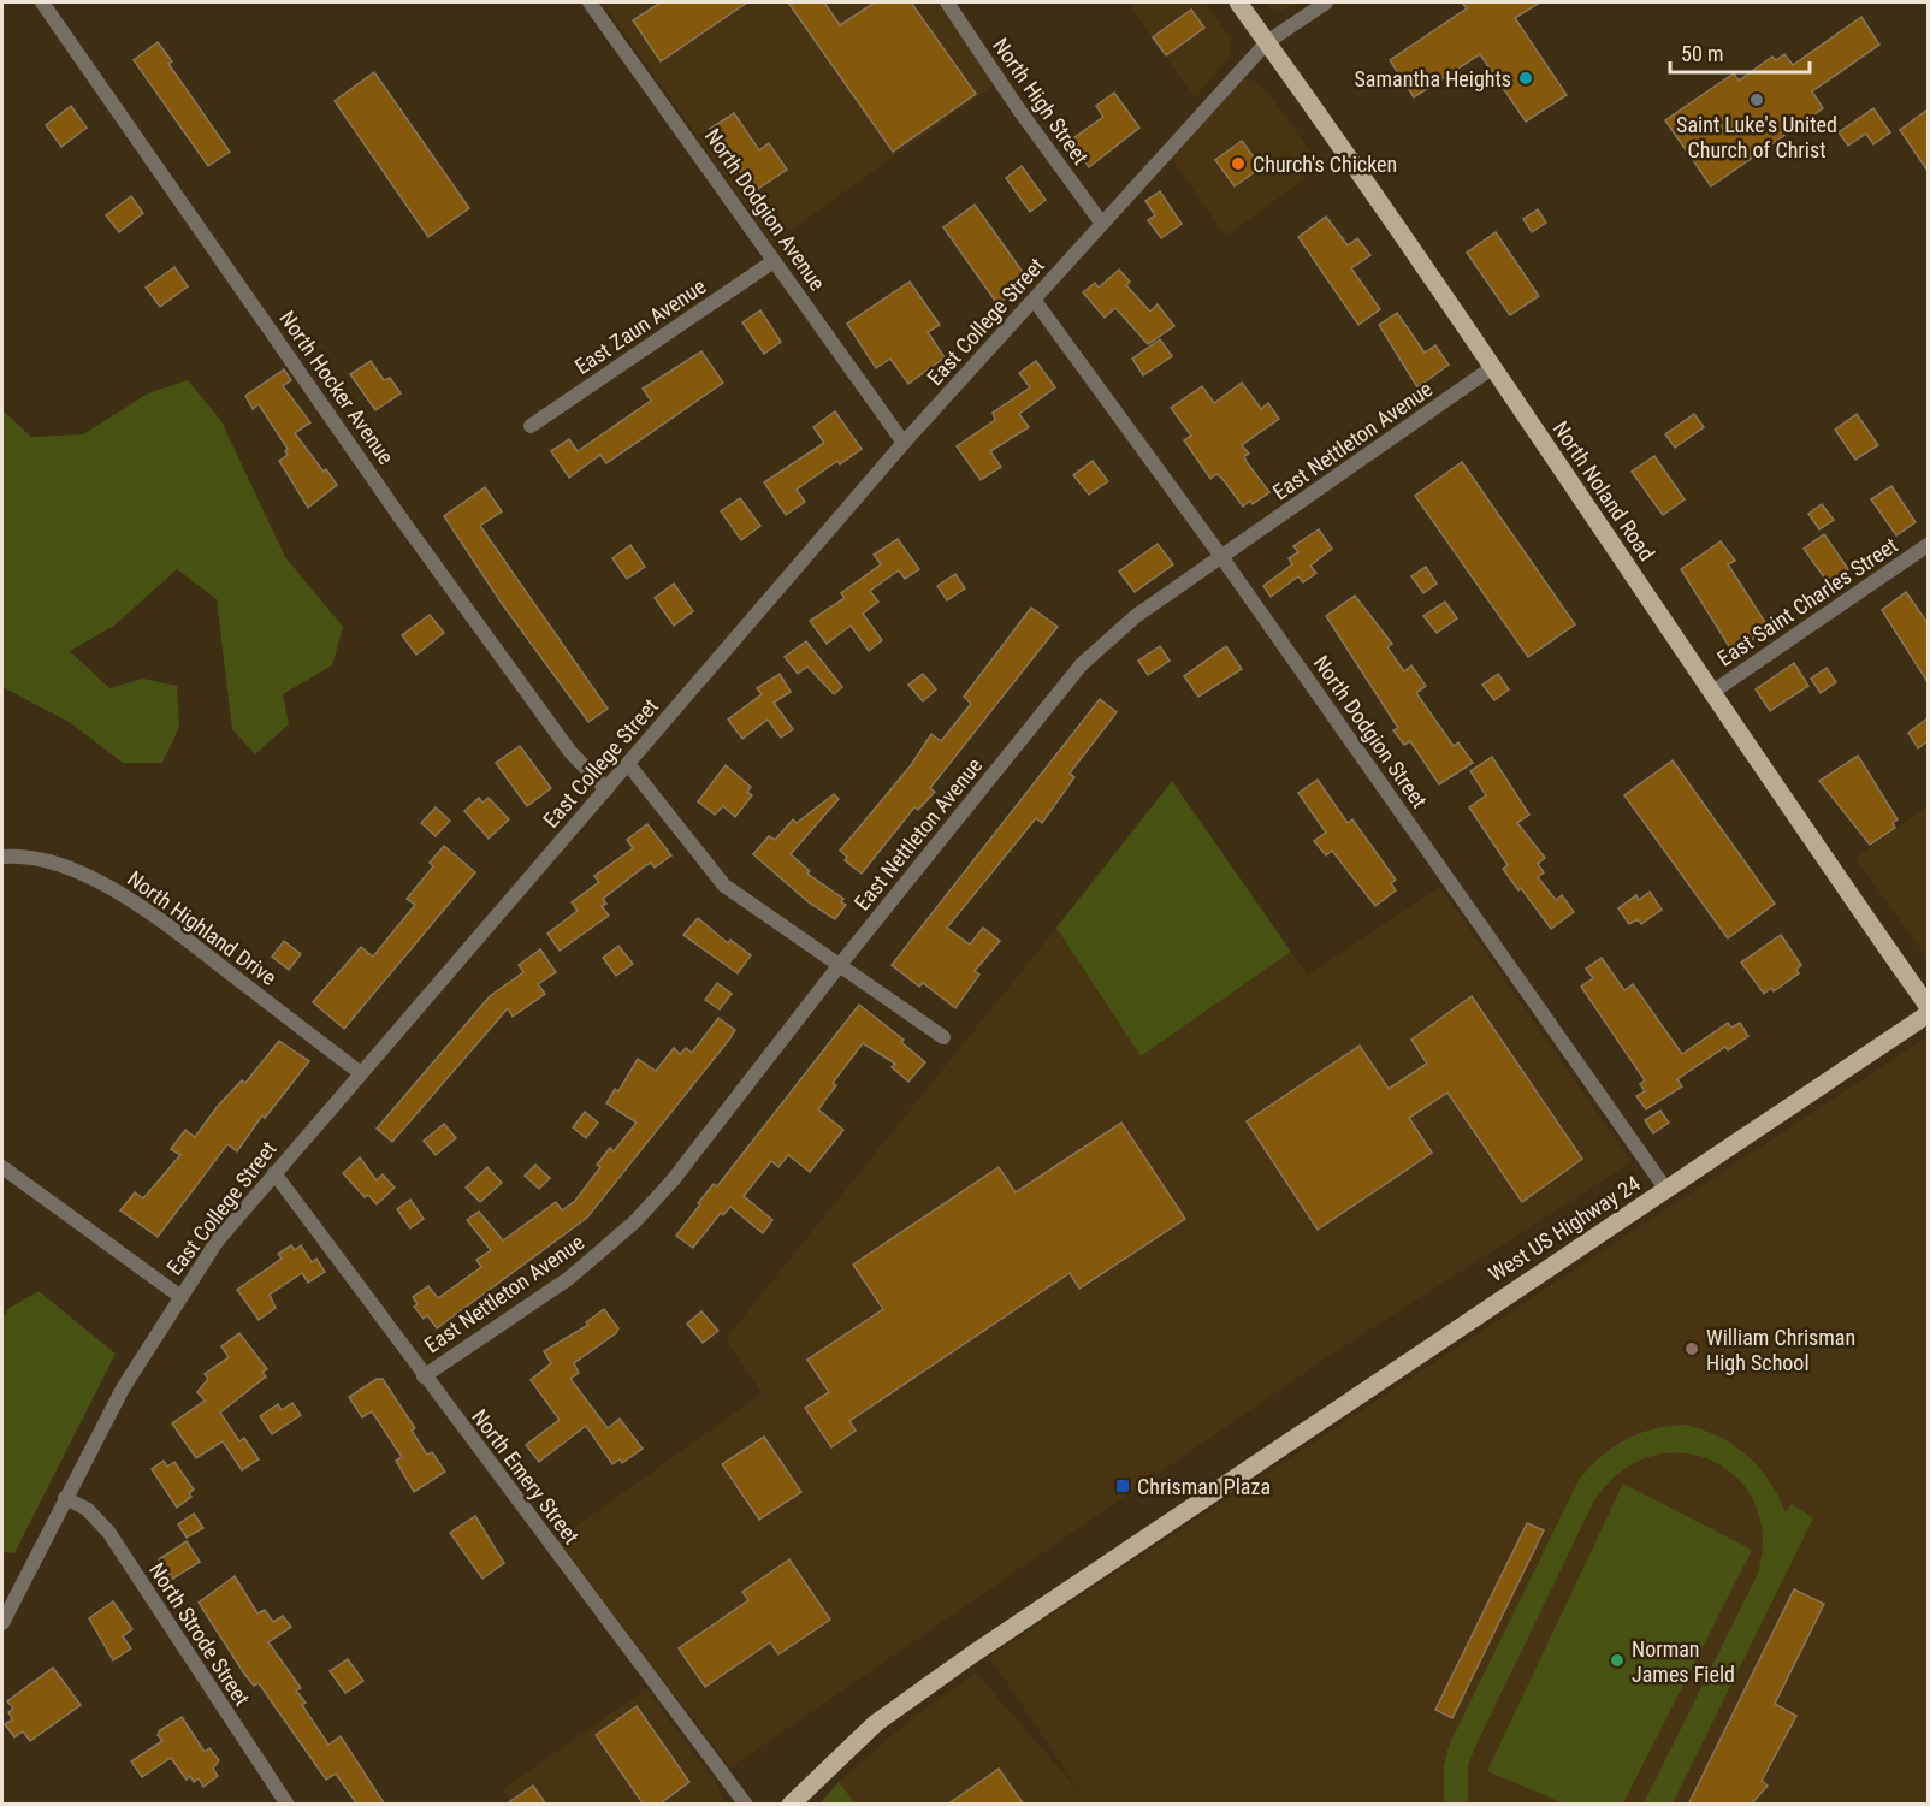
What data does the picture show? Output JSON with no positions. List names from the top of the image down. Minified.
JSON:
{"streets":{"main road":["North Noland Road","West US Highway 24"],"street":["North High Street","North Dodgion Avenue","East College Street","East Zaun Avenue","North Hocker Avenue","East Nettleton Avenue","East Saint Charles Street","North Dodgion Street","North Highland Drive","North Emery Street","North Strode Street"]},"crossings":[["North High Street","East College Street"],["North Dodgion Avenue","East College Street"],["North Dodgion Avenue","East Zaun Avenue"],["East College Street","North Hocker Avenue"],["East College Street","North Noland Road"],["East College Street","North Dodgion Street"],["East College Street","North Highland Drive"],["East College Street","North Emery Street"],["East College Street","North Strode Street"],["East Nettleton Avenue","North Noland Road"],["East Nettleton Avenue","North Dodgion Street"],["East Nettleton Avenue","North Emery Street"],["North Noland Road","East Saint Charles Street"],["North Dodgion Street","West US Highway 24"]],"places":{"other":["Samantha Heights","Saint Luke's United Church of Christ","Church's Chicken","William Chrisman High School","Norman James Field"],"transit":["Chrisman Plaza"]},"scale_bar":"50 m"}
